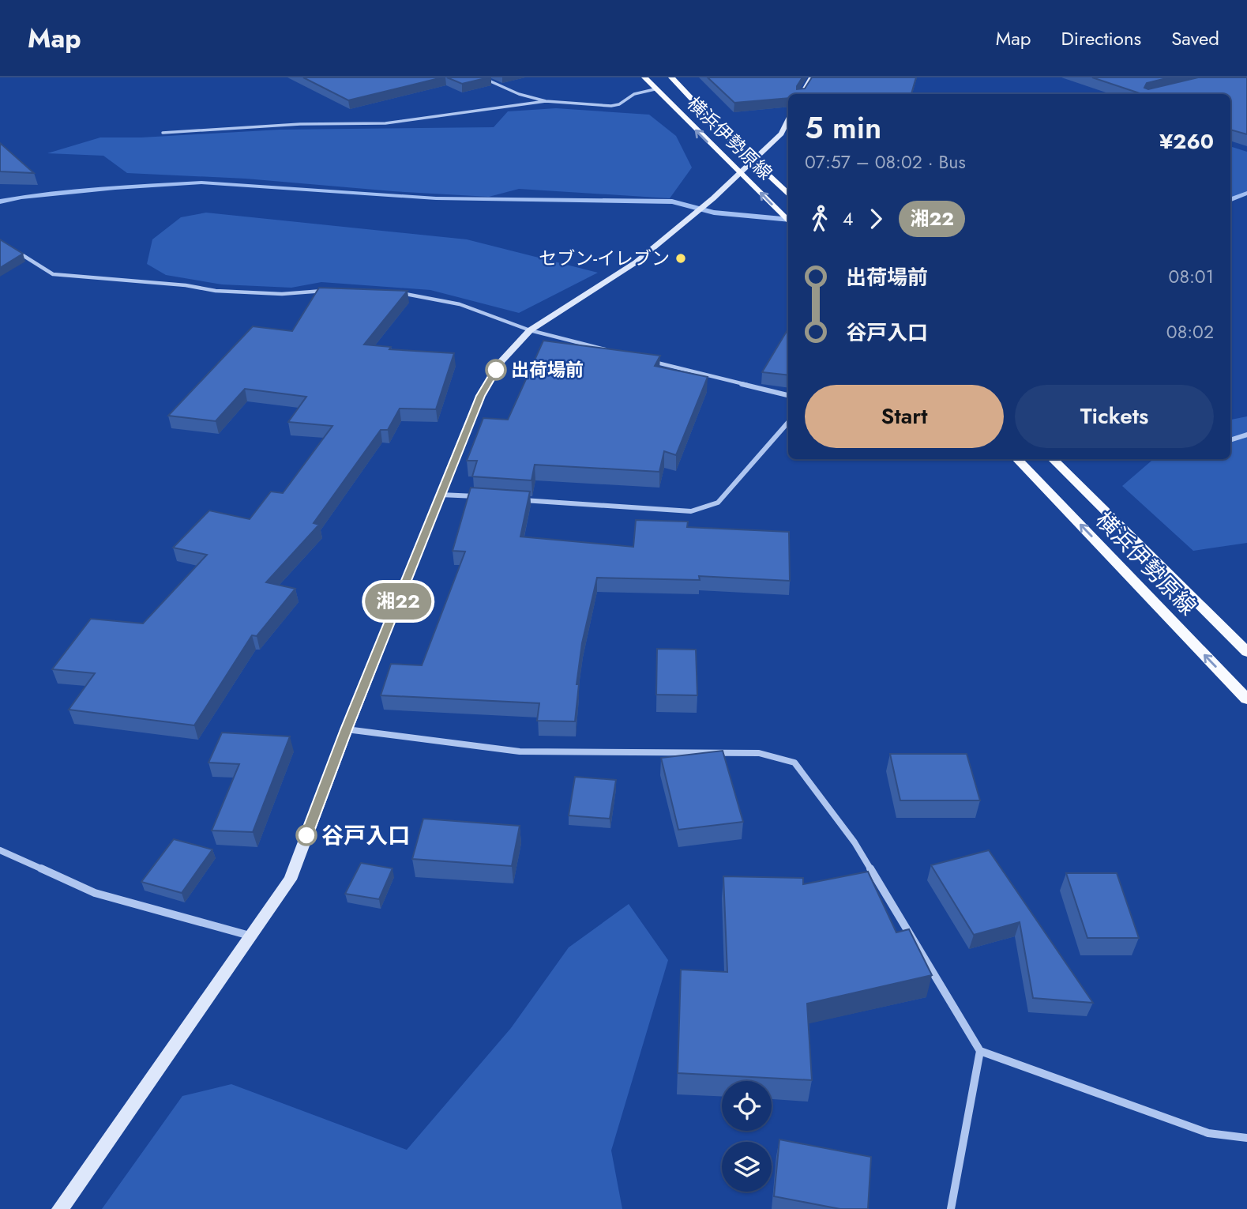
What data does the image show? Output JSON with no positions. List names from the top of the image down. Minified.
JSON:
{"streets":{"main road":["横浜伊勢原線"]},"places":["セブン-イレブン","出荷場前","谷戸入口"],"lines":["bus line 湘22"],"page":{"header":"Map","nav":["Map","Directions","Saved"],"on_map":"湘22","heading":["5 min","07:57 – 08:02 · Bus","¥260"],"legs":["4","湘22"],"list":[{"name":"出荷場前","value":"08:01"},{"name":"谷戸入口","value":"08:02"}],"buttons":["Start","Tickets"]}}
